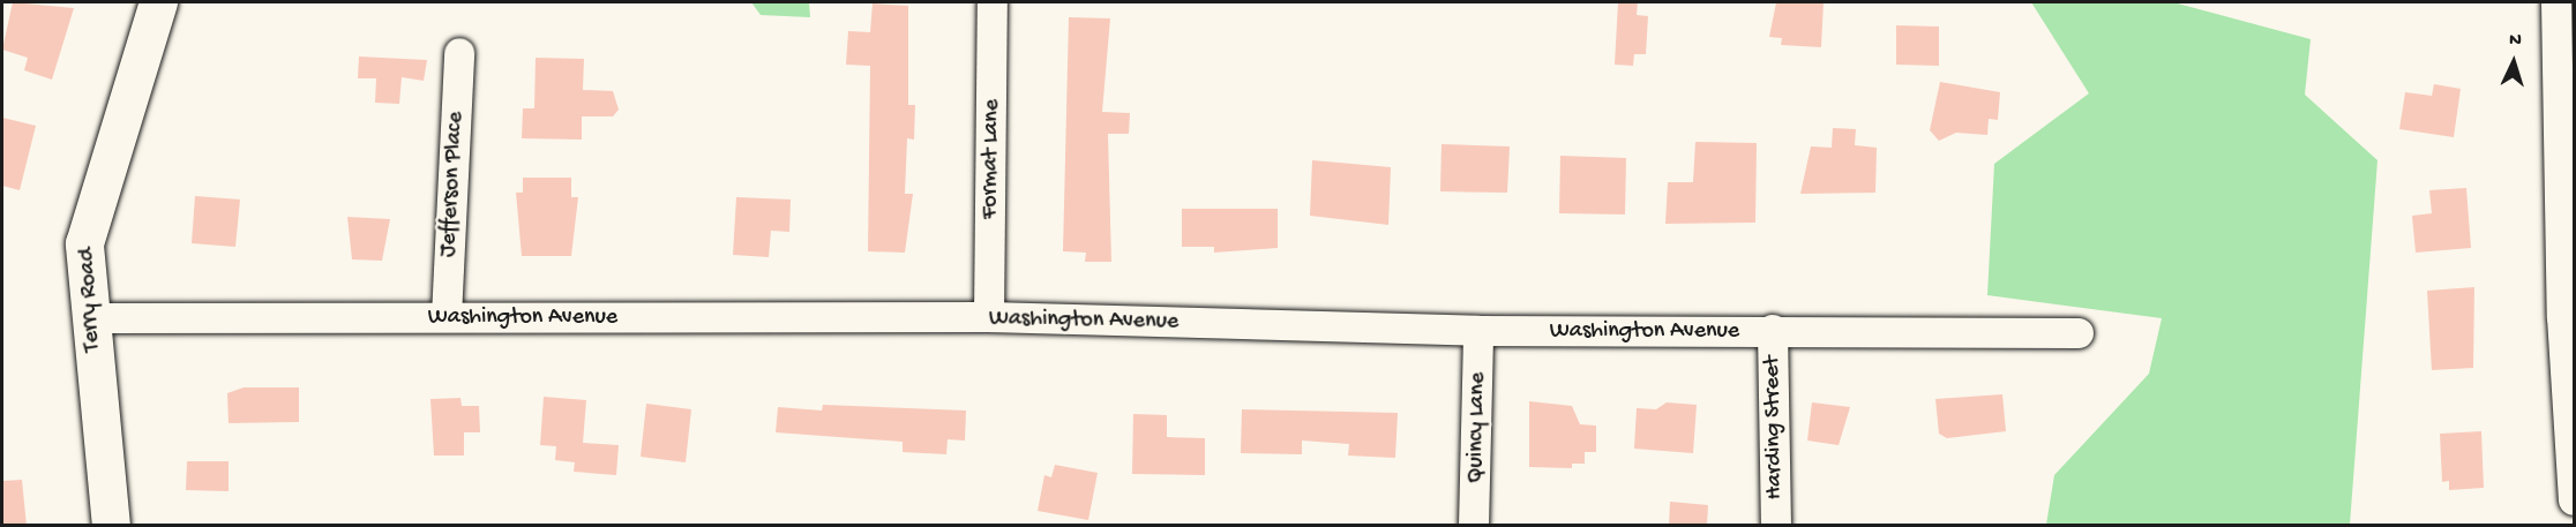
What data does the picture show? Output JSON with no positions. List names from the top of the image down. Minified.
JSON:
{"streets":{"street":["Format Lane","Jefferson Place","Terry Road","Washington Avenue","Quincy Lane","Harding Street"]},"crossings":[["Format Lane","Washington Avenue"],["Jefferson Place","Washington Avenue"],["Terry Road","Washington Avenue"],["Washington Avenue","Quincy Lane"],["Washington Avenue","Harding Street"]],"north":"top"}
